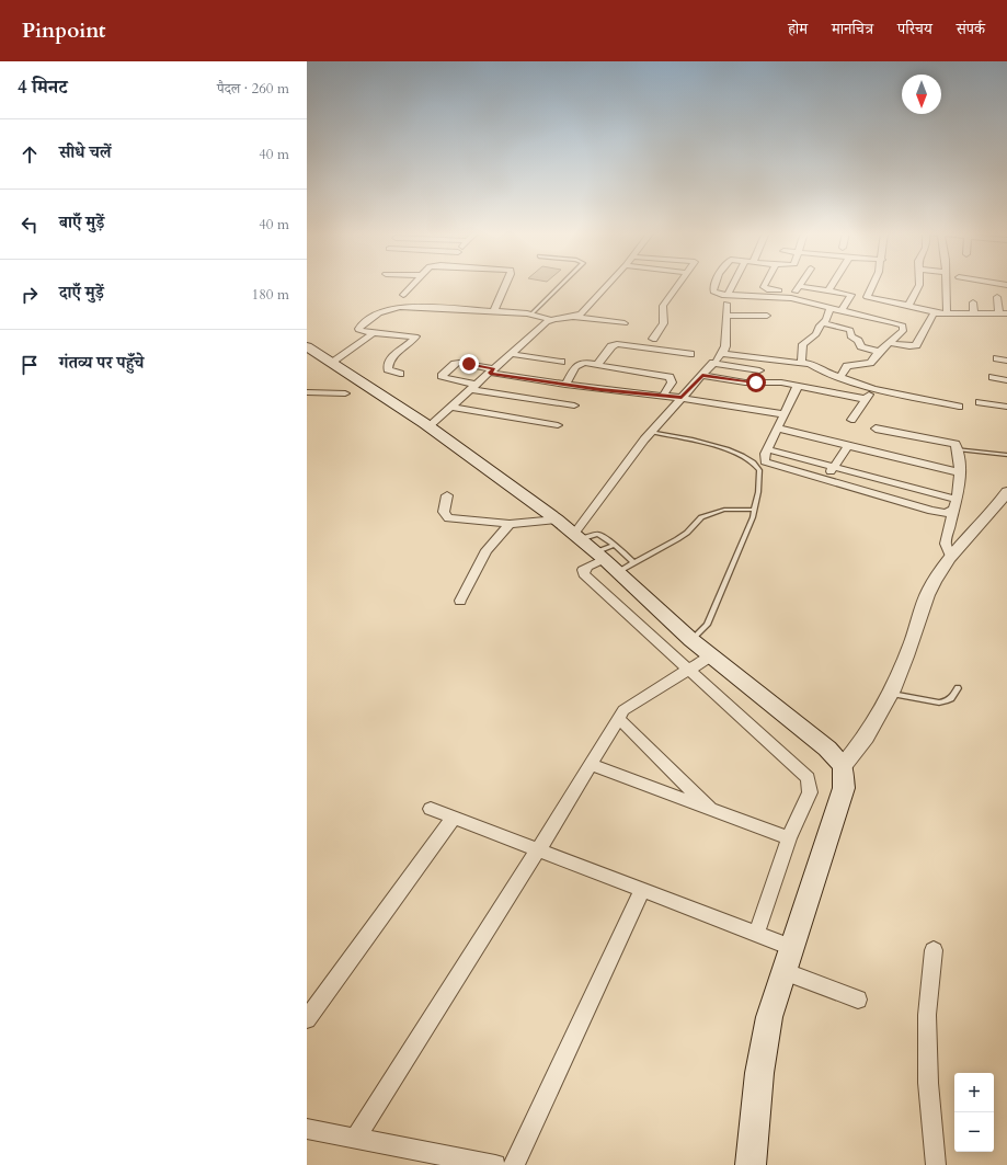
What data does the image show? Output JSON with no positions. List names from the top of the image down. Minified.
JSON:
{"north":"bottom","page":{"header":"Pinpoint","nav":["होम","मानचित्र","परिचय","संपर्क"],"heading":["4 मिनट","पैदल · 260 m"],"list":[["सीधे चलें","40 m"],["बाएँ मुड़ें","40 m"],["दाएँ मुड़ें","180 m"],"गंतव्य पर पहुँचे"],"map_buttons":["+","−"]}}
